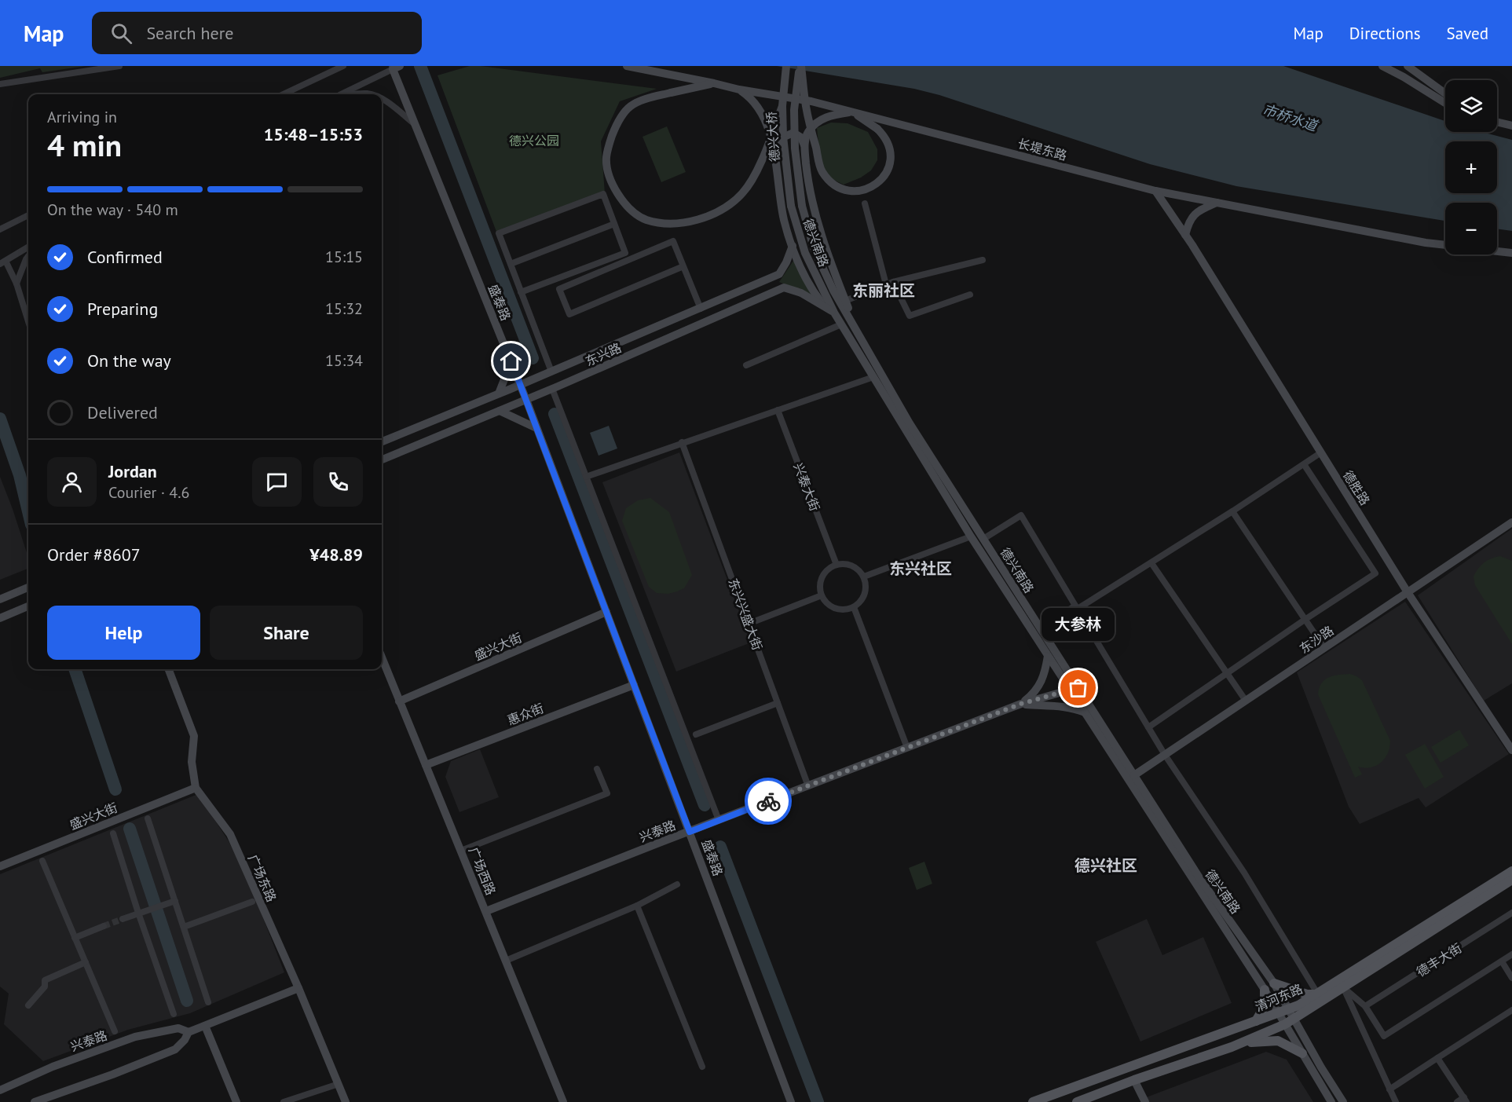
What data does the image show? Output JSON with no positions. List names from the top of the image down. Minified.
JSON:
{"streets":{"main road":["清河东路"],"street":["德兴大桥","长堤东路","德兴南路","盛泰路","东兴路","兴泰大街","德胜路","东兴兴盛大街","东沙路","盛兴大街","惠众街","兴泰路","广场西路","广场东路","德丰大街"]},"crossings":[["德兴大桥","德兴南路"],["长堤东路","德胜路"],["德兴南路","东兴路"],["德兴南路","东沙路"],["德兴南路","兴泰路"],["德兴南路","清河东路"],["盛泰路","东兴路"],["盛泰路","盛兴大街"],["盛泰路","惠众街"],["盛泰路","兴泰路"],["德胜路","东沙路"],["东兴兴盛大街","兴泰路"],["盛兴大街","广场西路"],["盛兴大街","广场东路"],["惠众街","广场西路"],["兴泰路","广场西路"],["兴泰路","广场东路"]],"districts":["东丽社区","东兴社区","德兴社区"],"water":["市桥水道"],"parks":["德兴公园"],"places":["大参林"],"page":{"header":"Map","search":"Search here","nav":["Map","Directions","Saved"],"map_buttons":["+","−"],"heading":["4 min","Arriving in","15:48–15:53"],"panel":["Jordan","Courier · 4.6","Order #8607","¥48.89"],"bar":"On the way · 540 m","list":[["Confirmed","15:15"],["Preparing","15:32"],["On the way","15:34"],"Delivered"],"buttons":["Help","Share"],"bubble":"大参林"}}
